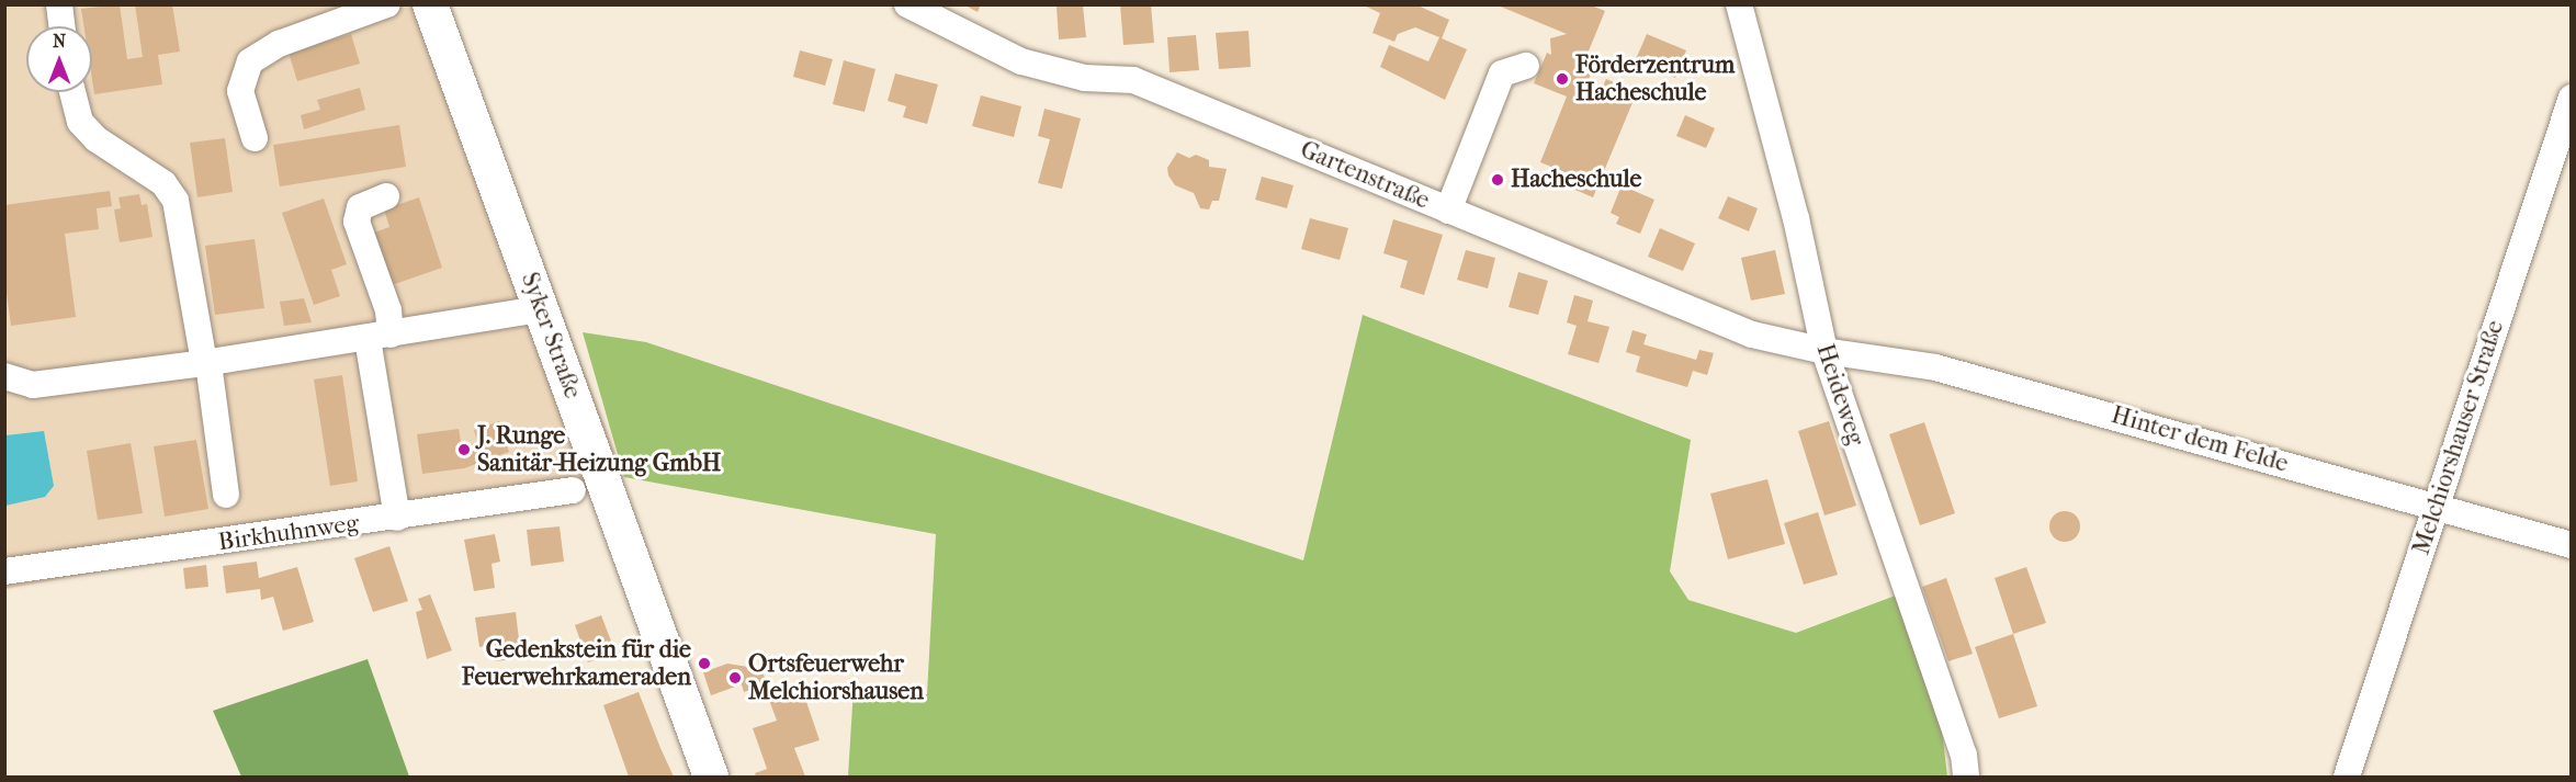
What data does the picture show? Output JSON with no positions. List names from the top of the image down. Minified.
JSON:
{"streets":{"main road":["Syker Straße"],"street":["Gartenstraße","Heideweg","Melchiorshauser Straße","Hinter dem Felde","Birkhuhnweg"]},"crossings":[["Gartenstraße","Heideweg"],["Gartenstraße","Hinter dem Felde"],["Heideweg","Hinter dem Felde"],["Melchiorshauser Straße","Hinter dem Felde"]],"places":["Förderzentrum Hacheschule","Hacheschule","J. Runge Sanitär-Heizung GmbH","Gedenkstein für die Feuerwehrkameraden","Ortsfeuerwehr Melchiorshausen"],"north":"top"}
